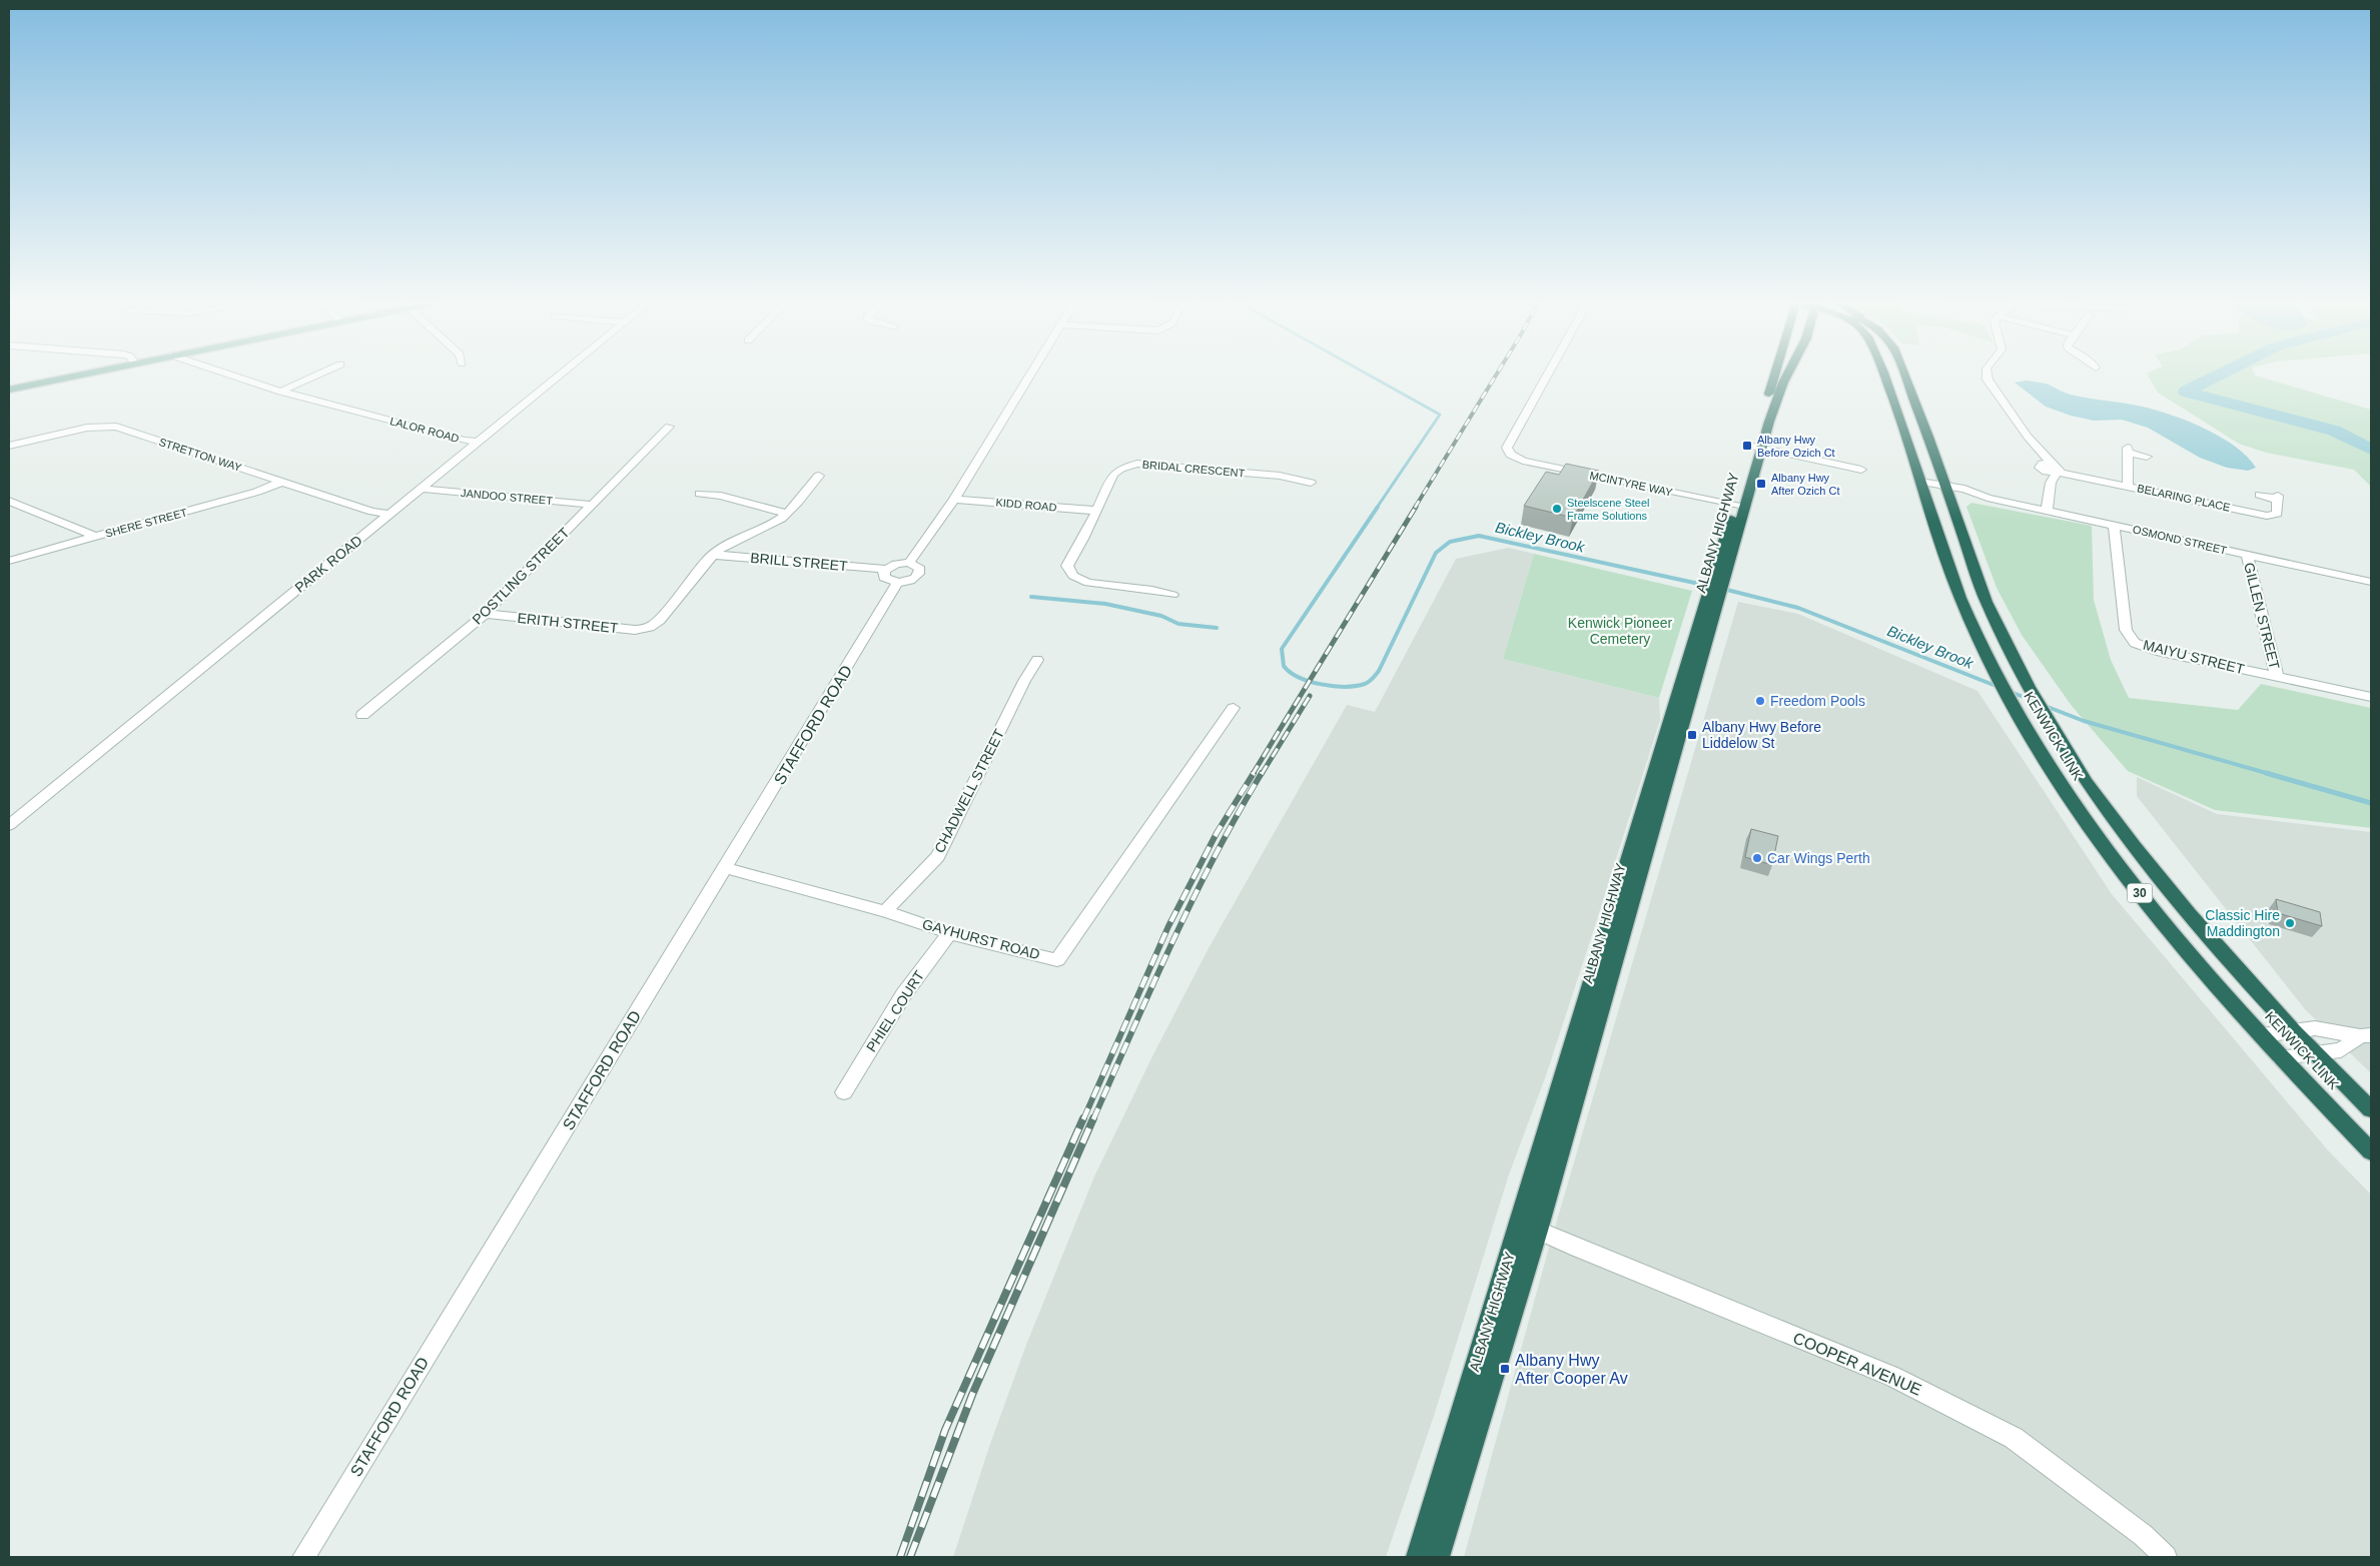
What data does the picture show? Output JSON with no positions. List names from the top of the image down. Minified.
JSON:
{"streets":{"highway":["ALBANY HIGHWAY","KENWICK LINK","30"],"street":["LALOR ROAD","STRETTON WAY","BRIDAL CRESCENT","MCINTYRE WAY","JANDOO STREET","BELARING PLACE","KIDD ROAD","SHERE STREET","OSMOND STREET","BRILL STREET","PARK ROAD","POSTLING STREET","GILLEN STREET","ERITH STREET","MAIYU STREET","STAFFORD ROAD","CHADWELL STREET","GAYHURST ROAD","PHIEL COURT","COOPER AVENUE"]},"crossings":[["LALOR ROAD","PARK ROAD"],["STRETTON WAY","SHERE STREET"],["STRETTON WAY","PARK ROAD"],["BRIDAL CRESCENT","KIDD ROAD"],["MCINTYRE WAY","ALBANY HIGHWAY"],["JANDOO STREET","PARK ROAD"],["JANDOO STREET","POSTLING STREET"],["ALBANY HIGHWAY","COOPER AVENUE"],["OSMOND STREET","GILLEN STREET"],["OSMOND STREET","MAIYU STREET"],["OSMOND STREET","KENWICK LINK"],["BRILL STREET","ERITH STREET"],["POSTLING STREET","ERITH STREET"],["GILLEN STREET","MAIYU STREET"],["STAFFORD ROAD","GAYHURST ROAD"],["CHADWELL STREET","GAYHURST ROAD"],["GAYHURST ROAD","PHIEL COURT"]],"water":["Bickley Brook"],"parks":["Kenwick Pioneer Cemetery"],"places":{"transit":["Albany Hwy Before Ozich Ct","Albany Hwy After Ozich Ct","Albany Hwy Before Liddelow St","Albany Hwy After Cooper Av"],"other":["Steelscene Steel Frame Solutions","Freedom Pools","Car Wings Perth","Classic Hire Maddington"]}}
